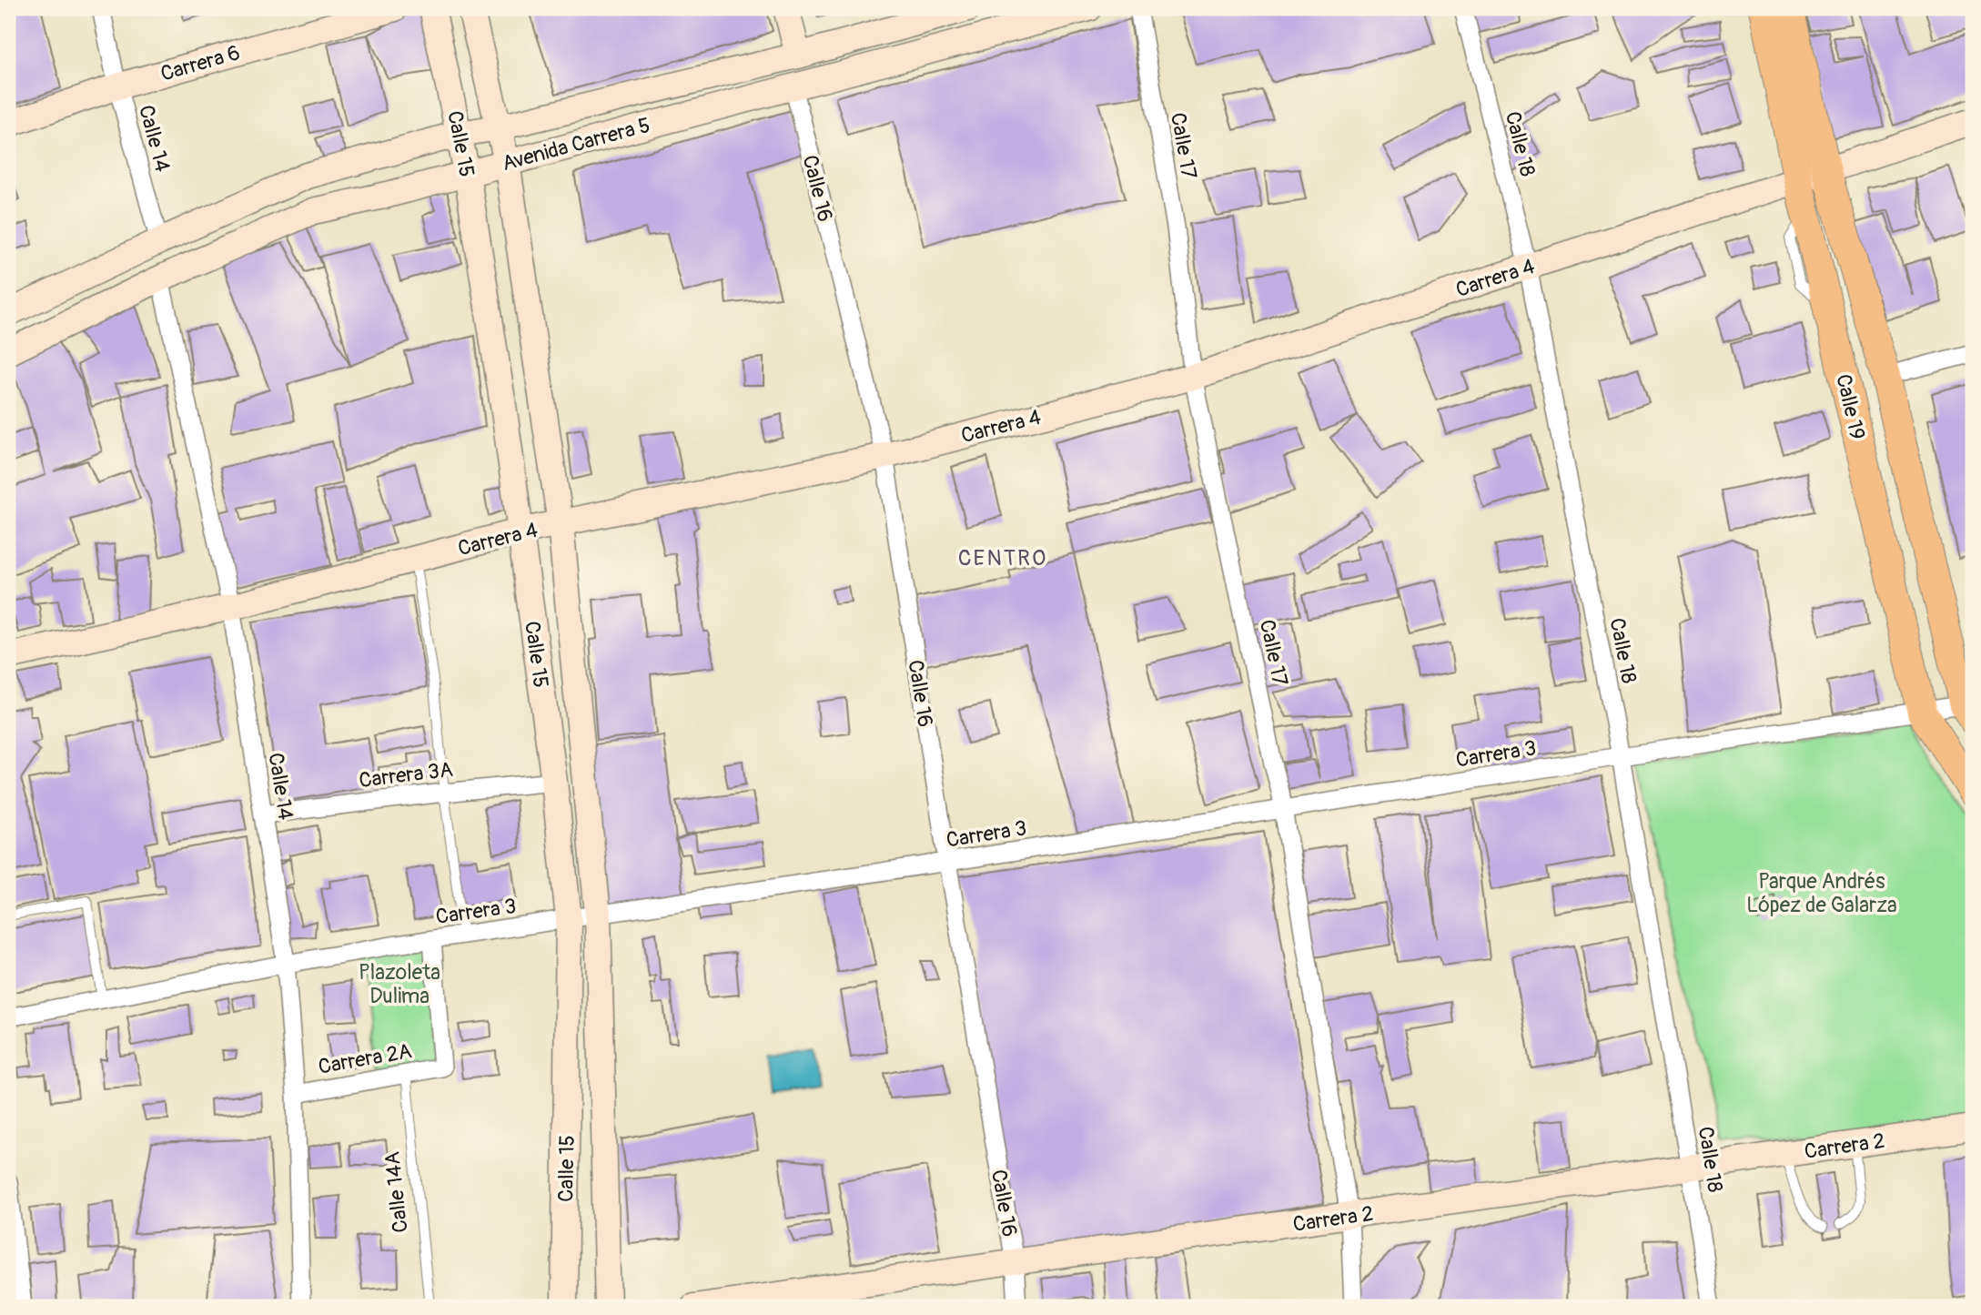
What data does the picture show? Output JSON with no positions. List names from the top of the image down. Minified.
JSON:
{"streets":{"main road":["Carrera 6","Calle 15","Avenida Carrera 5","Carrera 4","Calle 19","Carrera 2"],"street":["Calle 14","Calle 18","Calle 17","Calle 16","Carrera 3","Carrera 3A","Carrera 2A"],"lane":["Calle 14A"]},"crossings":[["Carrera 6","Calle 14"],["Calle 14","Avenida Carrera 5"],["Calle 14","Carrera 4"],["Calle 14","Carrera 3"],["Calle 14","Carrera 3A"],["Calle 14","Carrera 2A"],["Calle 15","Avenida Carrera 5"],["Calle 15","Carrera 4"],["Calle 15","Carrera 3"],["Calle 15","Carrera 3A"],["Avenida Carrera 5","Calle 16"],["Calle 18","Carrera 4"],["Calle 18","Carrera 3"],["Calle 18","Carrera 2"],["Calle 17","Carrera 4"],["Calle 17","Carrera 3"],["Calle 17","Carrera 2"],["Calle 16","Carrera 4"],["Calle 16","Carrera 3"],["Calle 16","Carrera 2"],["Carrera 4","Calle 19"],["Calle 19","Carrera 3"],["Carrera 3","Carrera 2A"],["Carrera 2A","Calle 14A"]],"districts":["CENTRO"],"parks":["Parque Andrés López de Galarza","Plazoleta Dulima"]}
